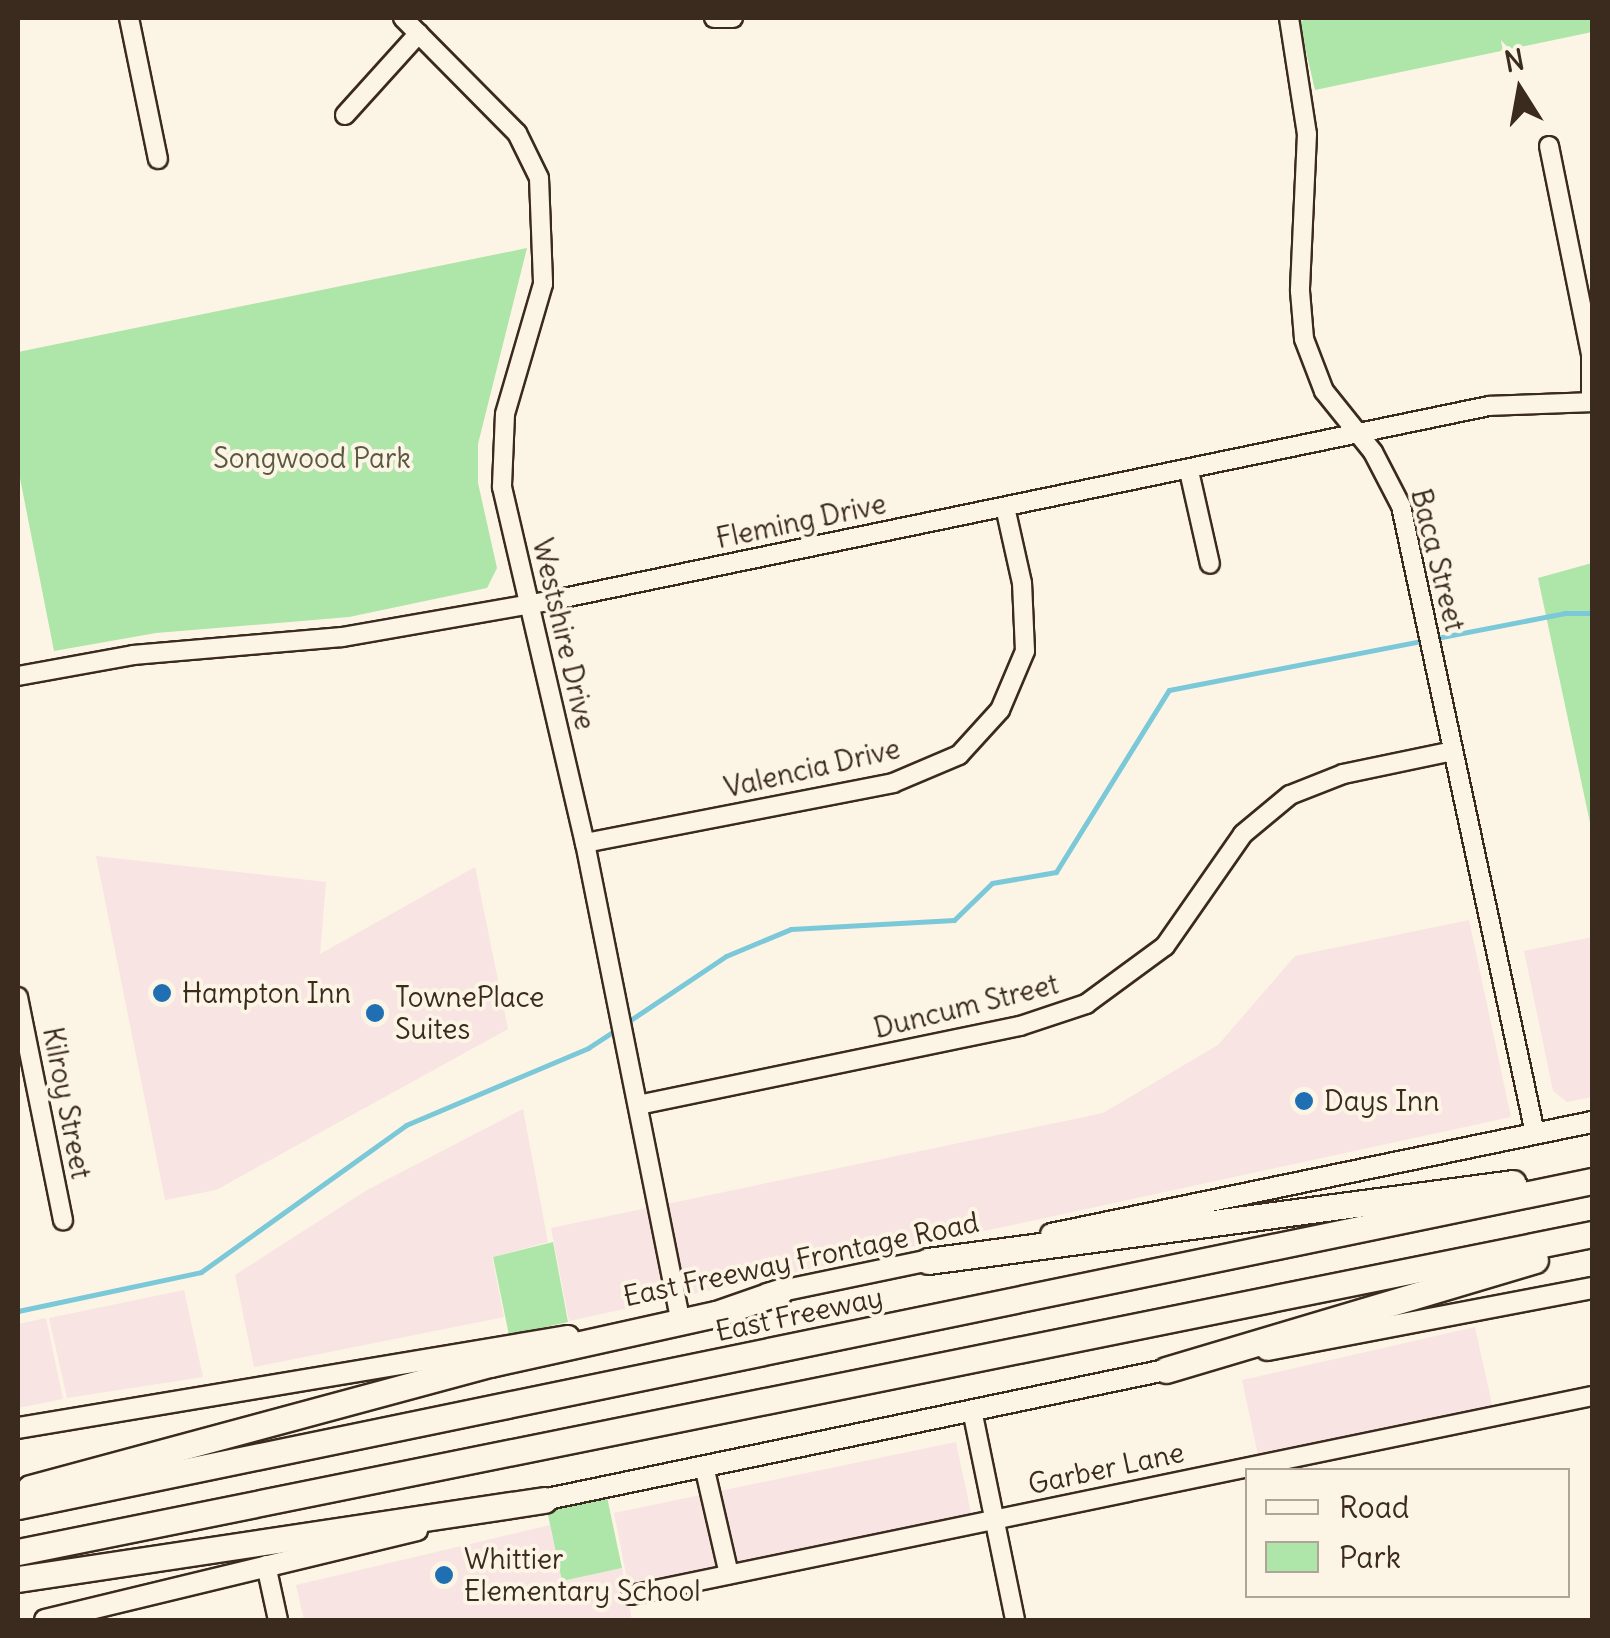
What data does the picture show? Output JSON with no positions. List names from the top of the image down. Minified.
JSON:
{"streets":{"highway":["East Freeway"],"main road":["East Freeway Frontage Road"],"street":["Fleming Drive","Baca Street","Westshire Drive","Valencia Drive","Duncum Street","Kilroy Street","Garber Lane"]},"crossings":[["Fleming Drive","Baca Street"],["Fleming Drive","Westshire Drive"],["Fleming Drive","Valencia Drive"],["Baca Street","Duncum Street"],["Baca Street","East Freeway Frontage Road"],["Westshire Drive","Valencia Drive"],["Westshire Drive","Duncum Street"],["Westshire Drive","East Freeway Frontage Road"]],"parks":["Songwood Park"],"places":["Hampton Inn","TownePlace Suites","Days Inn","Whittier Elementary School"],"legend":["Road","Park"],"north":"top"}
